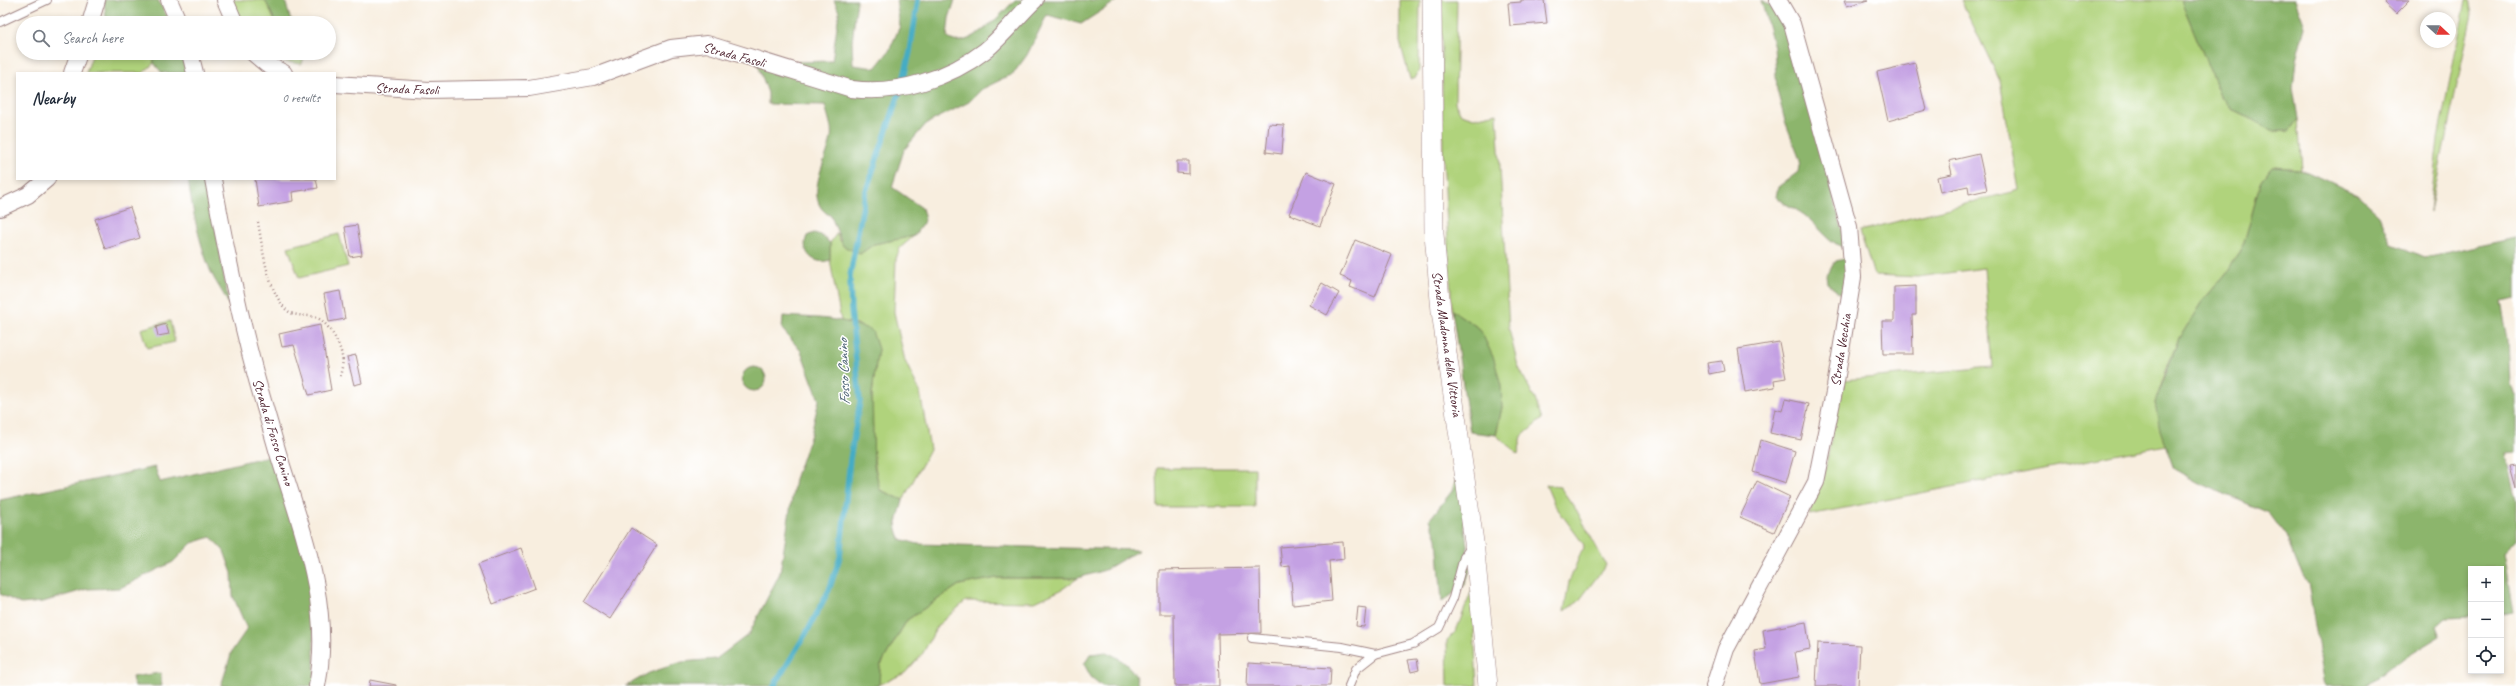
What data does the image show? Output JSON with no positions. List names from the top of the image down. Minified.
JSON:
{"streets":{"street":["Strada Fasoli","Strada Madonna della Vittoria","Strada Vecchia","Strada di Fosso Canino"]},"water":["Fosso Canino"],"north":"right","page":{"search":"Search here","heading":["Nearby","0 results"],"map_buttons":["+","−"]}}
